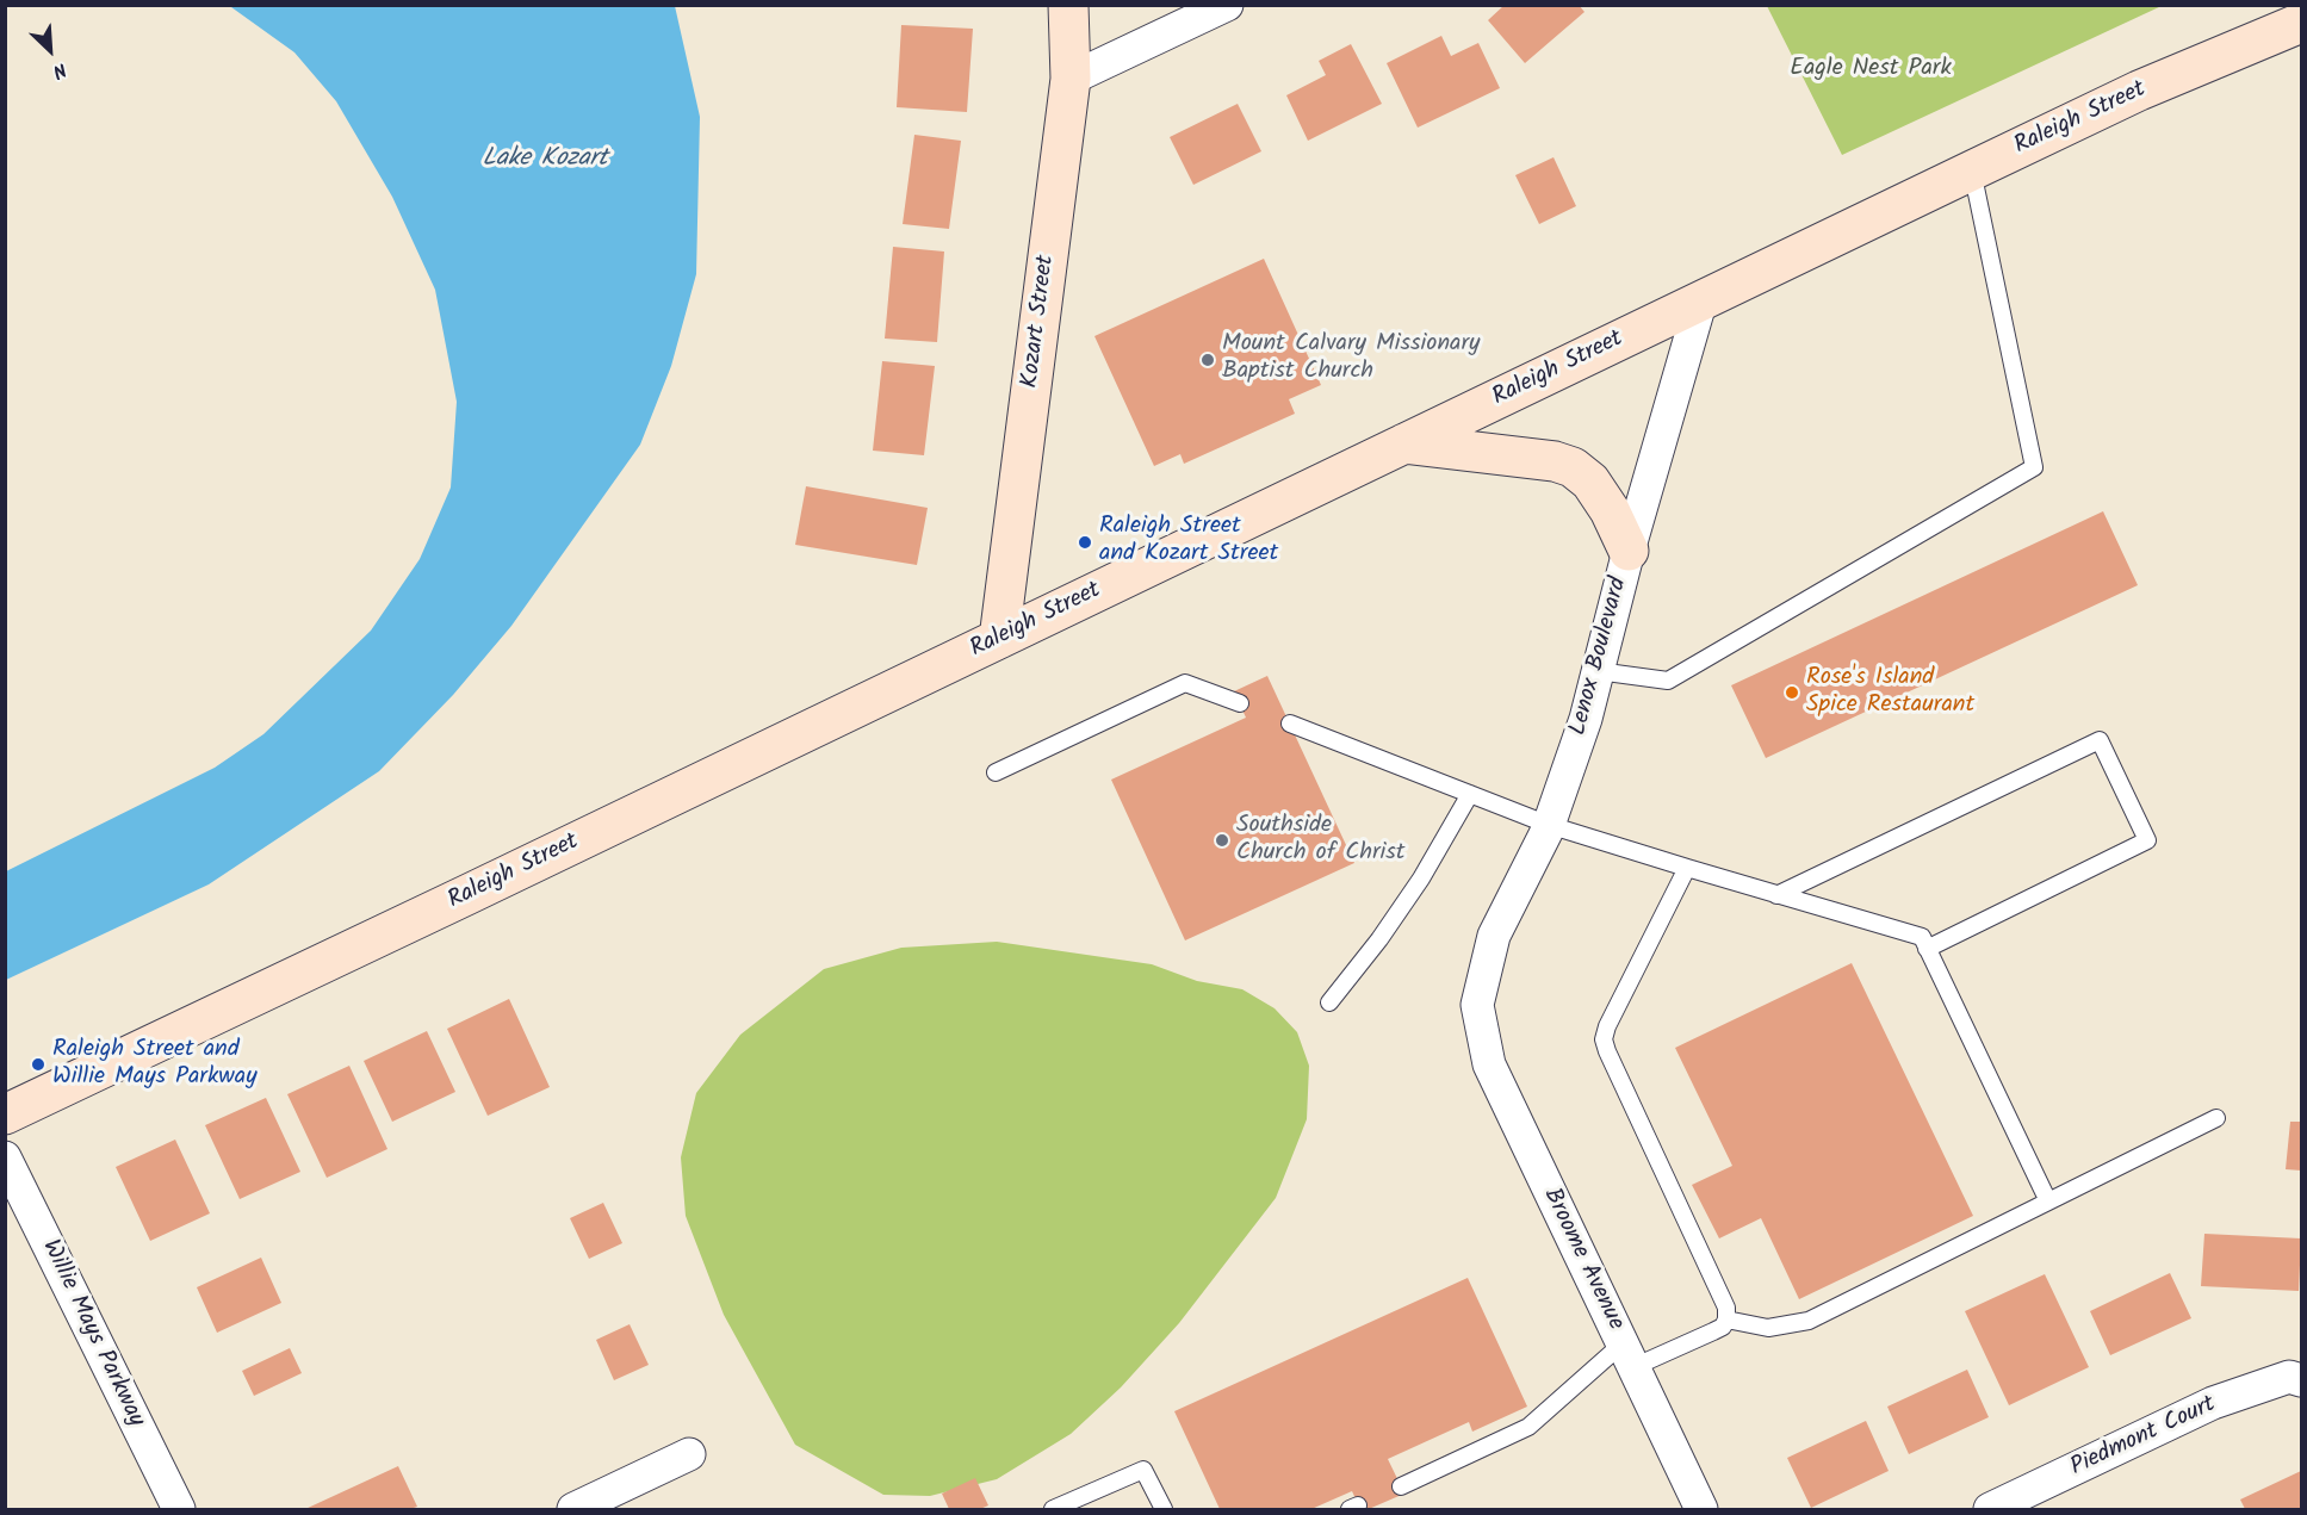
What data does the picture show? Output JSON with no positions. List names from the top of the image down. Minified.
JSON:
{"streets":{"street":["Raleigh Street","Kozart Street","Lenox Boulevard","Broome Avenue","Willie Mays Parkway","Piedmont Court"]},"crossings":[["Raleigh Street","Kozart Street"],["Raleigh Street","Lenox Boulevard"],["Lenox Boulevard","Broome Avenue"]],"water":["Lake Kozart"],"parks":["Eagle Nest Park"],"places":["Mount Calvary Missionary Baptist Church","Raleigh Street and Kozart Street","Rose's Island Spice Restaurant","Southside Church of Christ","Raleigh Street and Willie Mays Parkway"],"north":"bottom right"}
